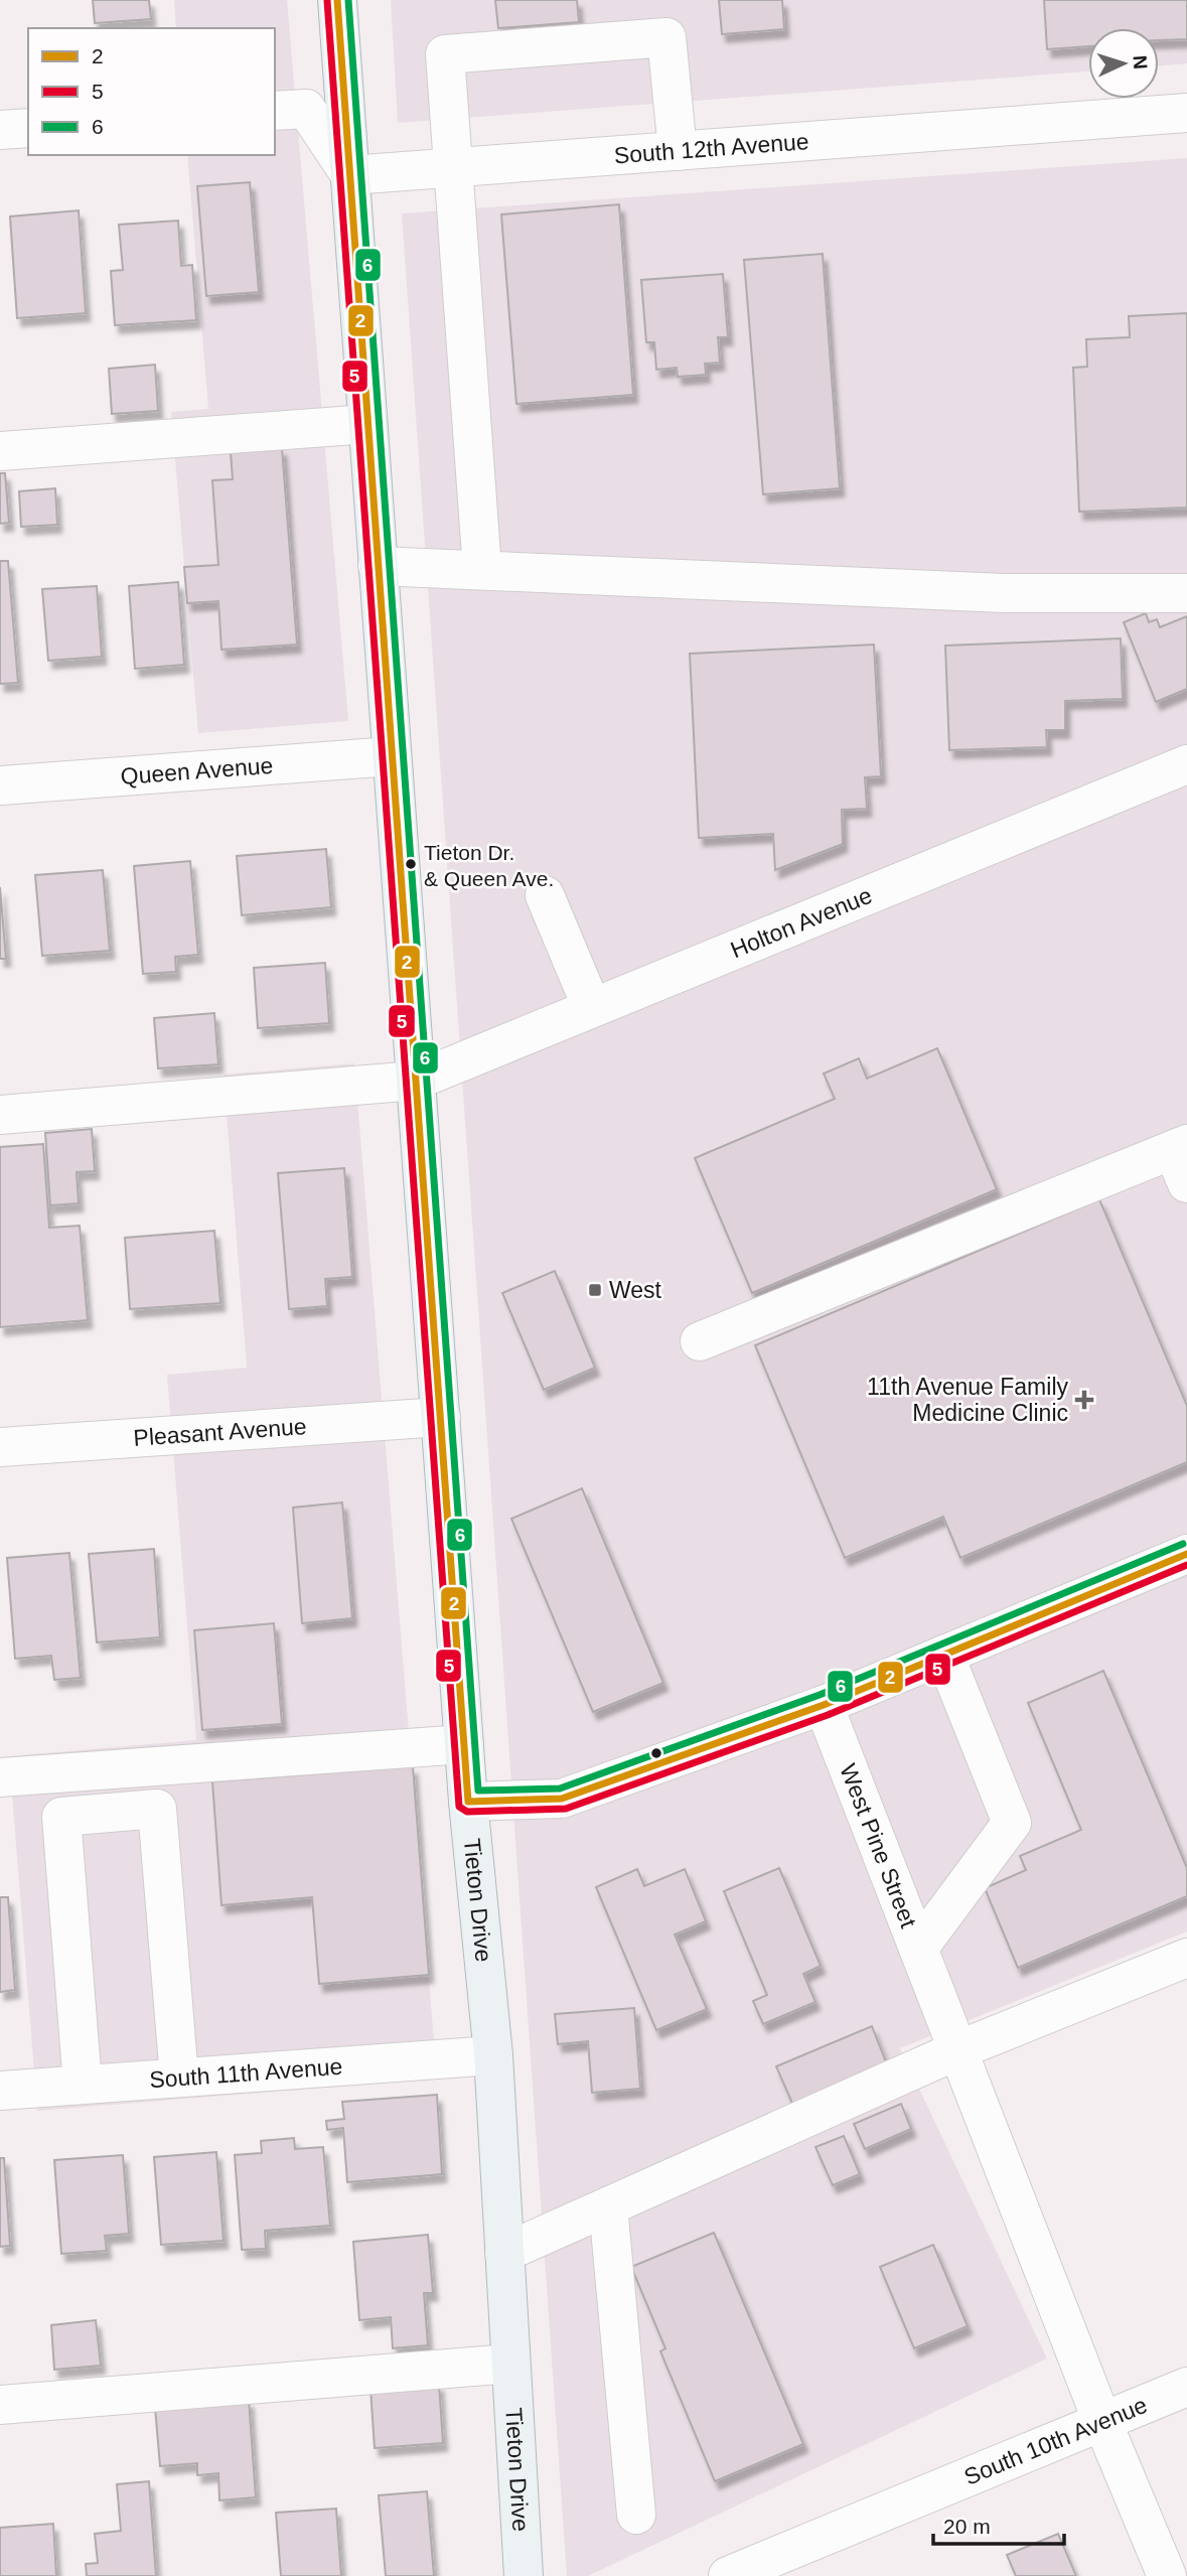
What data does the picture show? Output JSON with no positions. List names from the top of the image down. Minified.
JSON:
{"streets":{"main road":["Tieton Drive"],"street":["South 12th Avenue","Queen Avenue","Holton Avenue","Pleasant Avenue","West Pine Street","South 11th Avenue","South 10th Avenue"]},"crossings":[["South 12th Avenue","Tieton Drive"],["Queen Avenue","Tieton Drive"],["Holton Avenue","Tieton Drive"],["Pleasant Avenue","Tieton Drive"],["West Pine Street","South 10th Avenue"],["Tieton Drive","South 11th Avenue"]],"places":{"other":["Tieton Dr. & Queen Ave."],"transit":["West"],"health":["11th Avenue Family Medicine Clinic"]},"lines":["transit line 2","transit line 6","transit line 5"],"legend":["2","5","6"],"scale_bar":"20 m","north":"right"}
